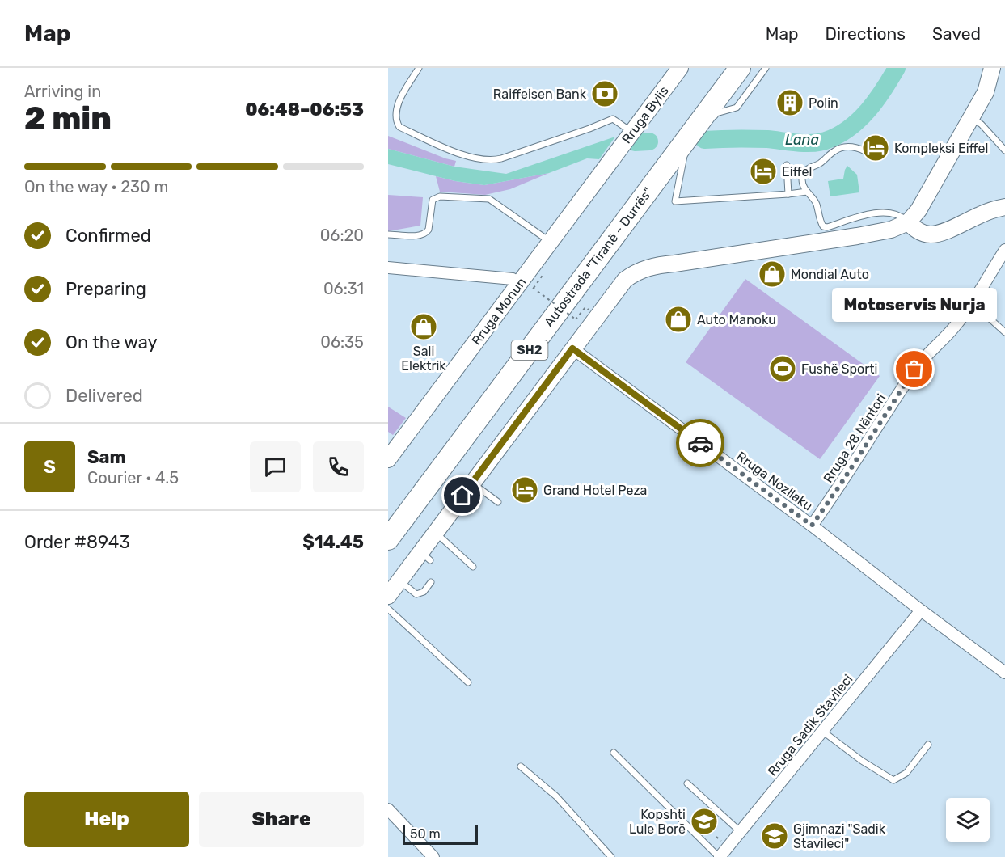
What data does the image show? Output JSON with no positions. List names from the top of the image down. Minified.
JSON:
{"streets":{"highway":["Autostrada \"Tiranë - Durrës\"","SH2"],"main road":["Rruga Bylis","Rruga Monun"],"street":["Rruga 28 Nëntori","Rruga Nozllaku","Rruga Sadik Stavileci"]},"crossings":[["Rruga Bylis","Rruga Monun"],["Rruga 28 Nëntori","Rruga Nozllaku"],["Rruga Nozllaku","Rruga Sadik Stavileci"]],"water":["Lana"],"places":{"bank":["Raiffeisen Bank"],"building":["Polin"],"hotel":["Kompleksi Eiffel","Eiffel","Grand Hotel Peza"],"shop":["Mondial Auto","Auto Manoku","Sali Elektrik"],"sports":["Fushë Sporti"],"other":["Motoservis Nurja"],"school or university":["Kopshti Lule Borë","Gjimnazi \"Sadik Stavileci\""]},"scale_bar":"50 m","page":{"header":"Map","nav":["Map","Directions","Saved"],"heading":["2 min","Arriving in","06:48–06:53"],"panel":["Sam","Courier · 4.5","Order #8943","$14.45"],"bar":"On the way · 230 m","list":[["Confirmed","06:20"],["Preparing","06:31"],["On the way","06:35"],"Delivered"],"bubble":"Motoservis Nurja","round":"S","buttons":["Help","Share"],"scale":"50 m"}}
